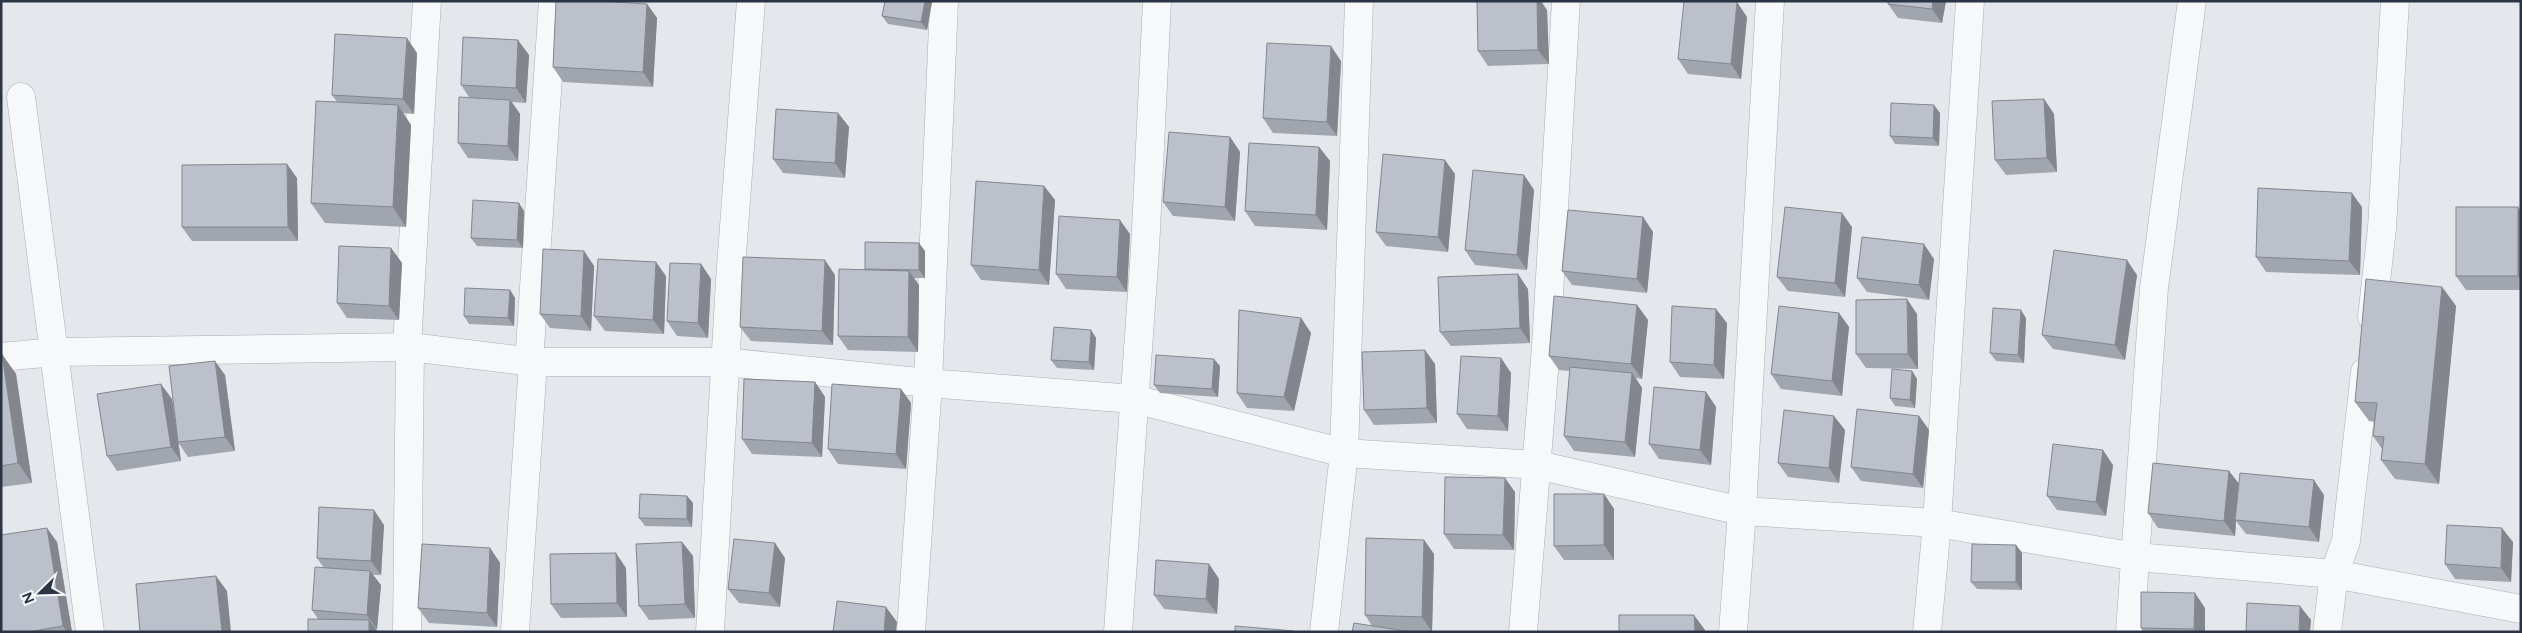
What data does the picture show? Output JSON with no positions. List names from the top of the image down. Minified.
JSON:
{"north":"bottom left"}
